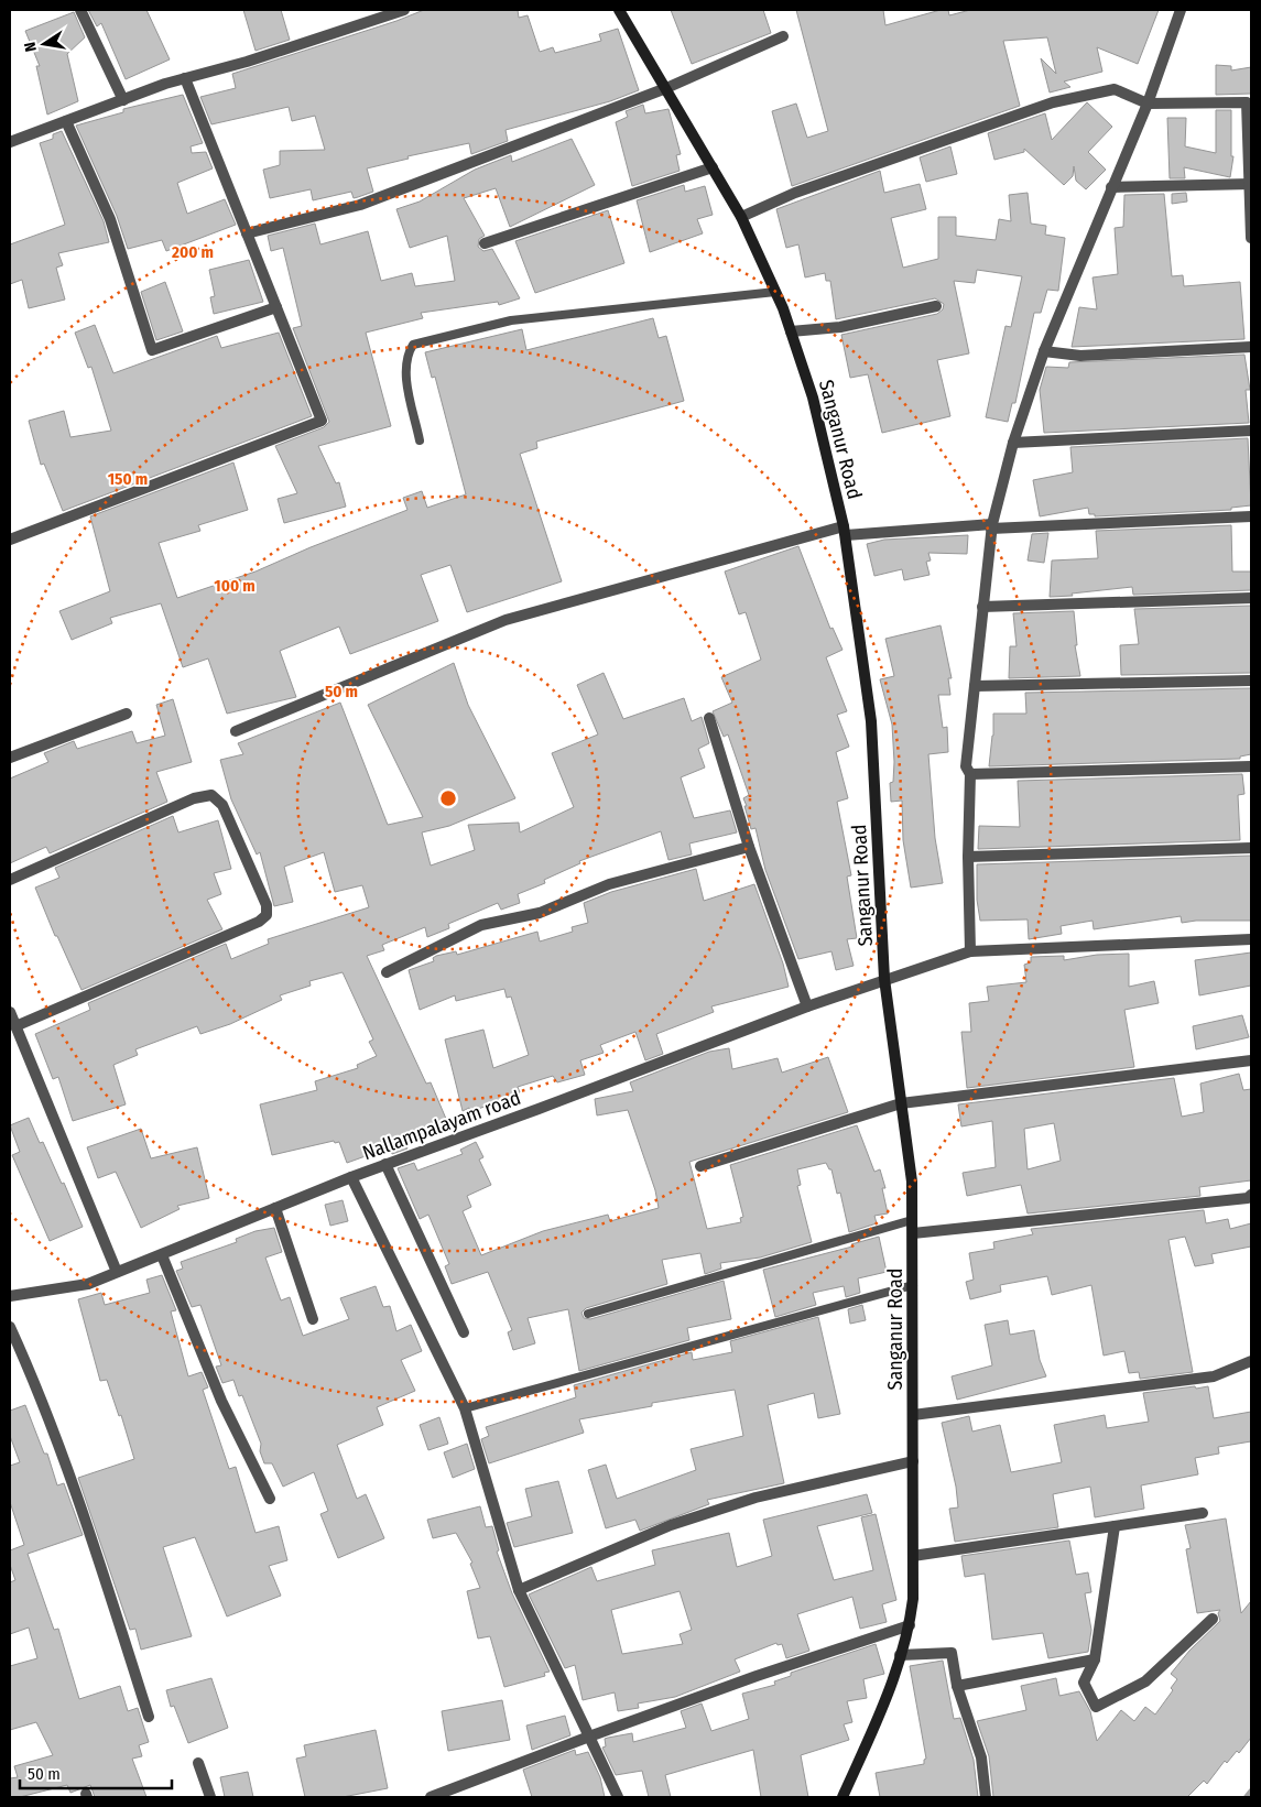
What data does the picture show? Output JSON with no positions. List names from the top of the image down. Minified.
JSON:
{"streets":{"main road":["Sanganur Road"],"street":["Nallampalayam road"]},"crossings":[["Sanganur Road","Nallampalayam road"]],"scale_bar":"50 m","north":"left","rings":["200 m","150 m","100 m","50 m"]}
